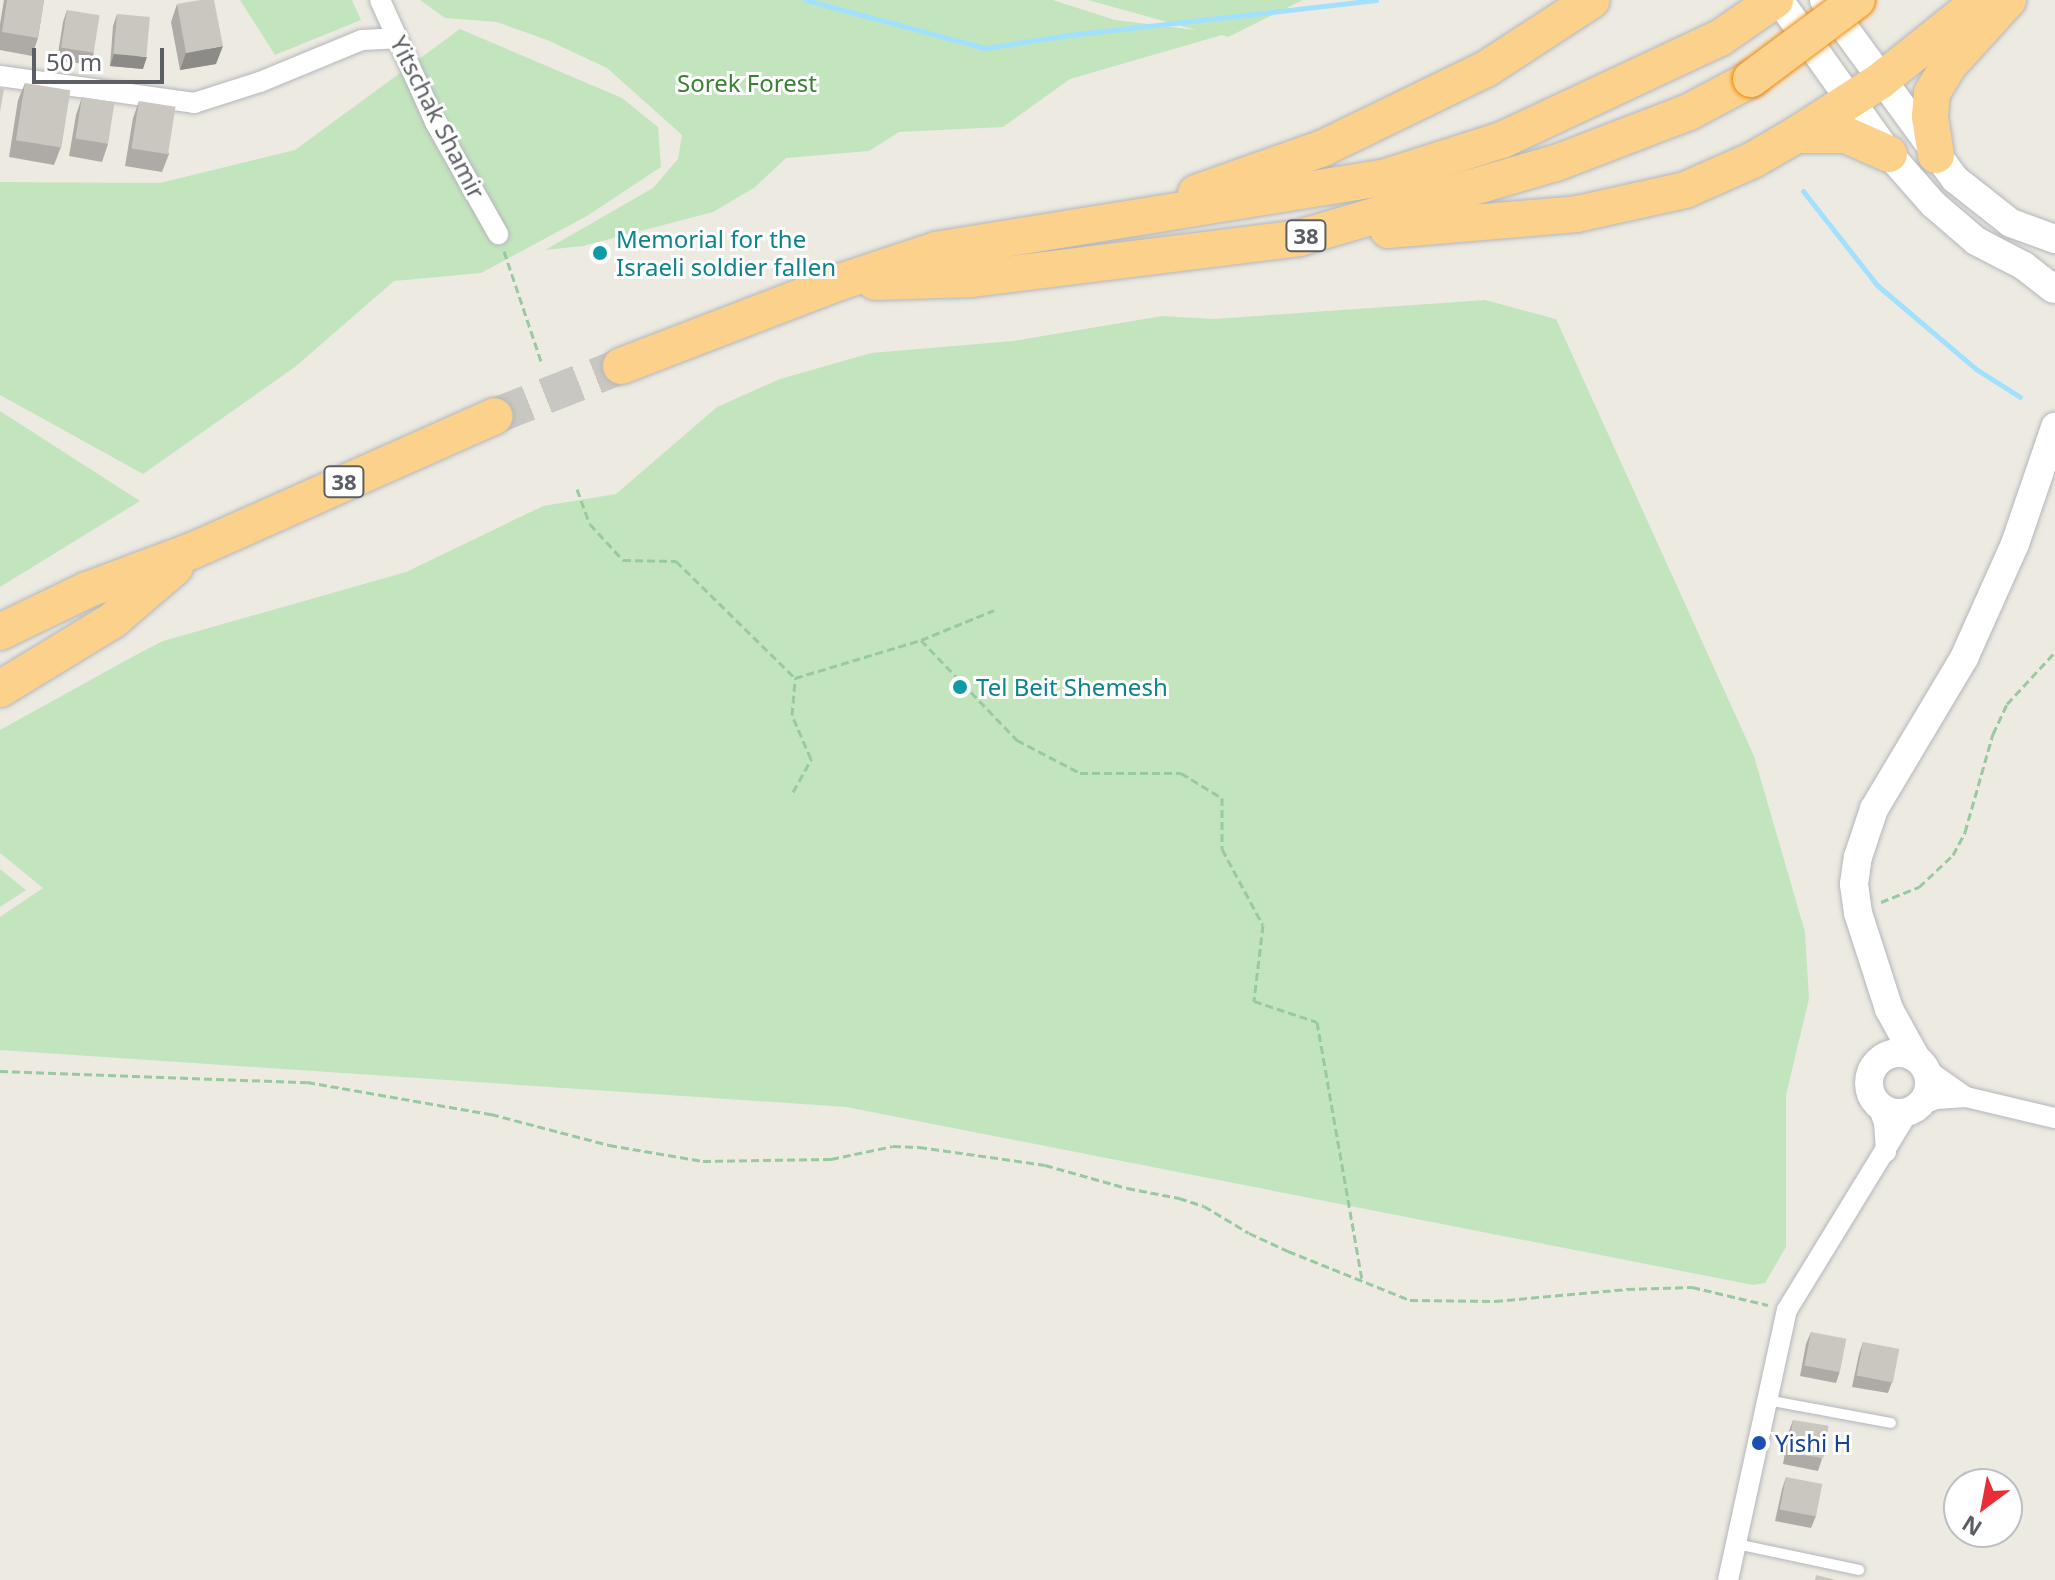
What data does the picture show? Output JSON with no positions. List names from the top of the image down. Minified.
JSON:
{"streets":{"highway":["38"],"street":["Yitschak Shamir"]},"parks":["Sorek Forest"],"places":["Memorial for the Israeli soldier fallen","Tel Beit Shemesh","Yishi H"],"scale_bar":"50 m","north":"bottom left"}
